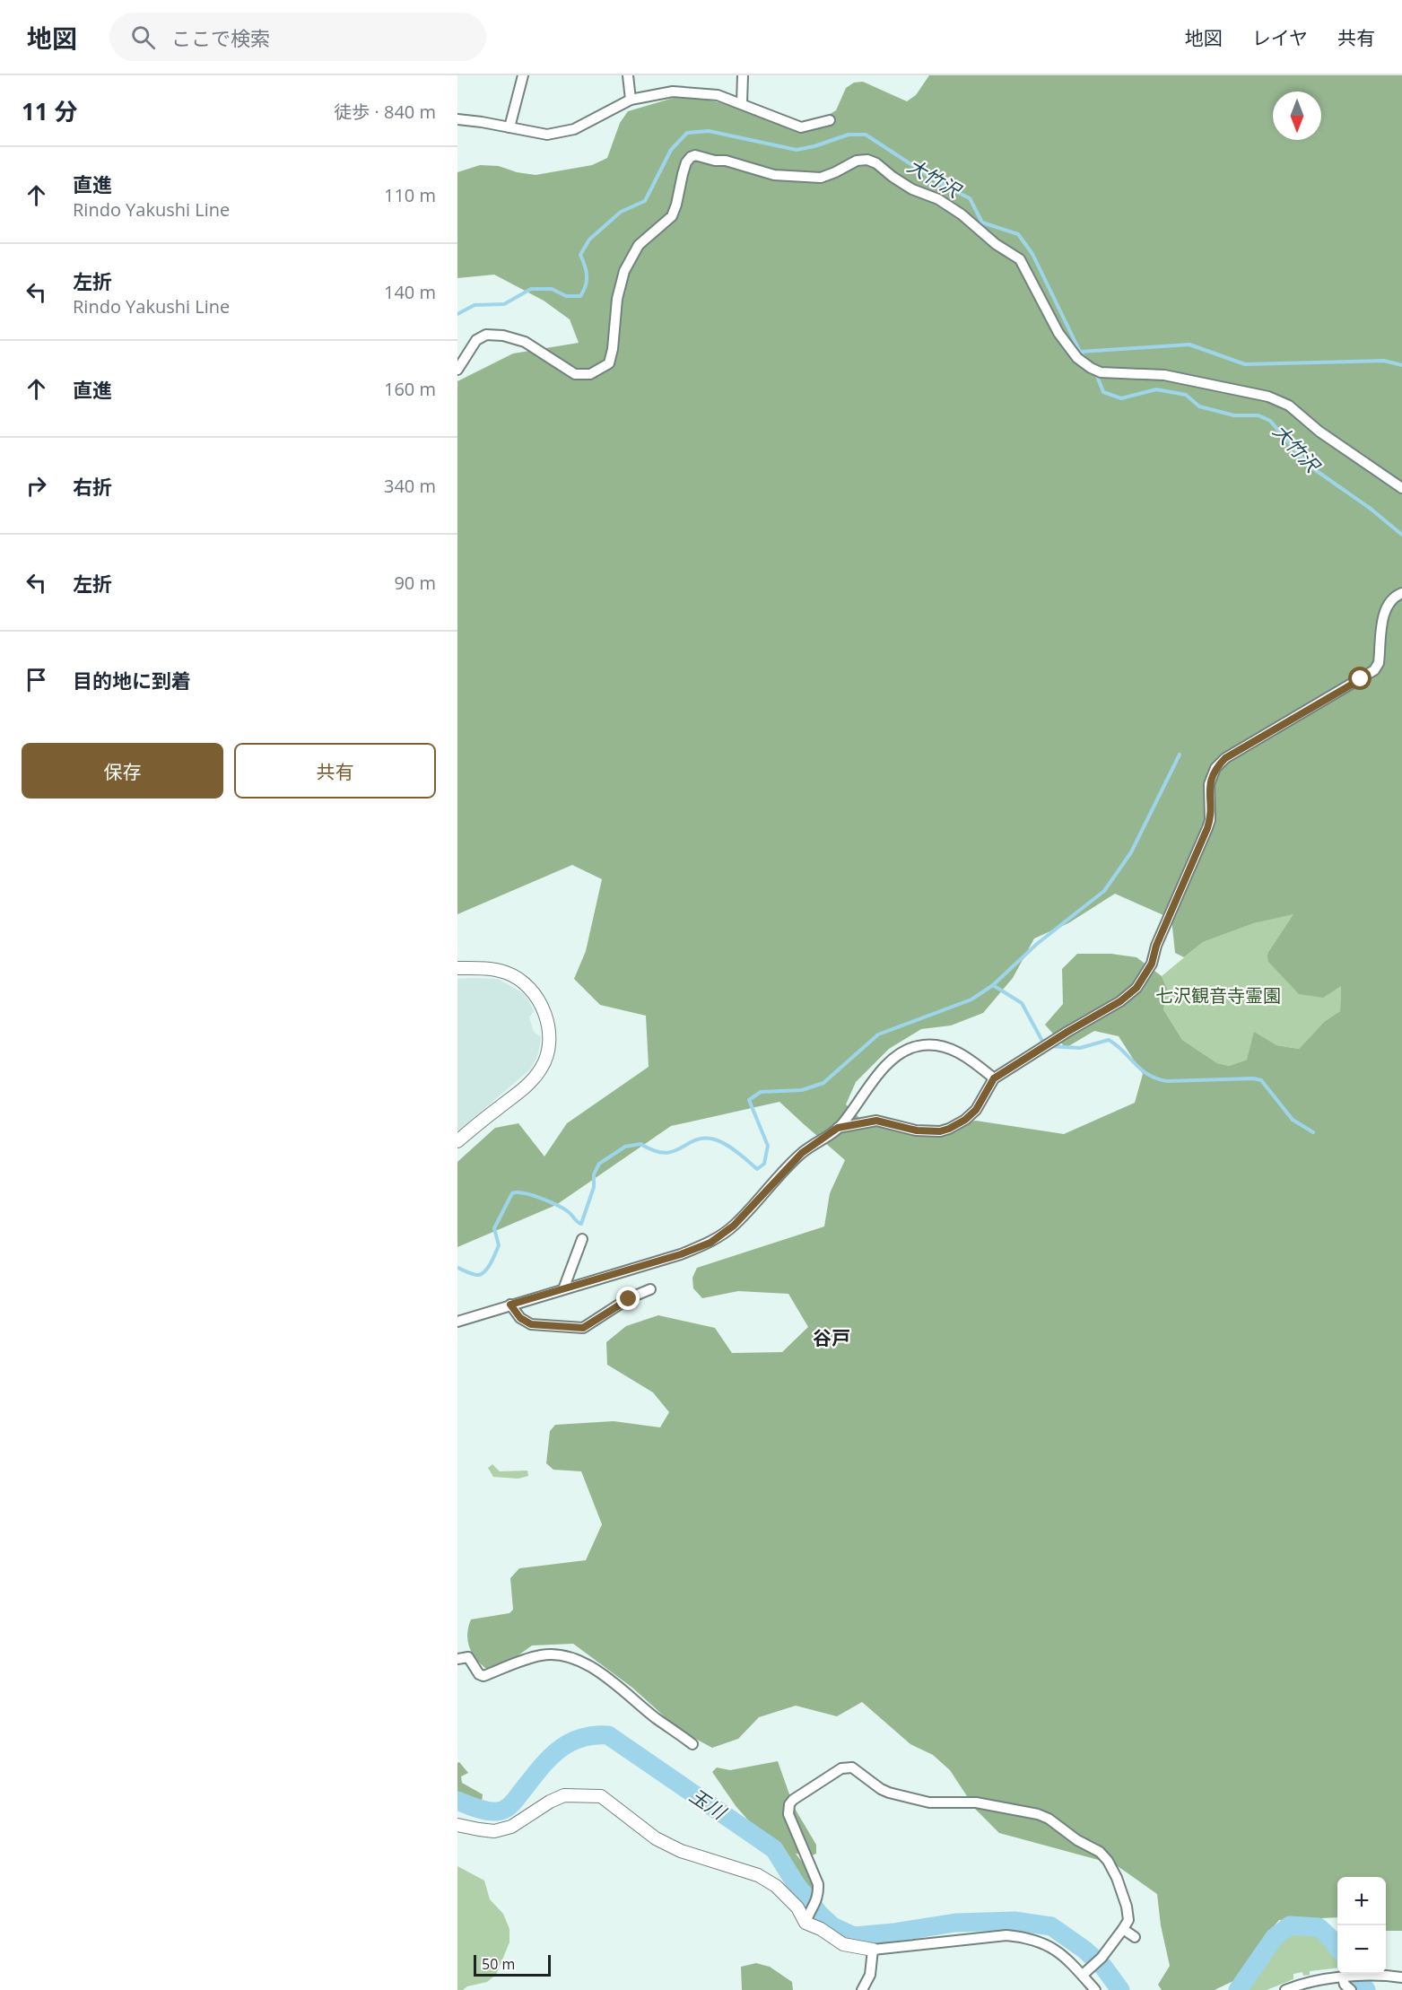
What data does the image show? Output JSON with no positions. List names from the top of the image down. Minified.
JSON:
{"districts":["谷戸"],"water":["大竹沢","玉川"],"parks":["七沢観音寺霊園"],"scale_bar":"50 m","north":"bottom","page":{"header":"地図","search":"ここで検索","nav":["地図","レイヤ","共有"],"heading":["11 分","徒歩 · 840 m"],"list":[["直進","Rindo Yakushi Line","110 m"],["左折","Rindo Yakushi Line","140 m"],["直進","160 m"],["右折","340 m"],["左折","90 m"],"目的地に到着"],"buttons":["保存","共有"],"map_buttons":["+","−"],"scale":"50 m"}}
